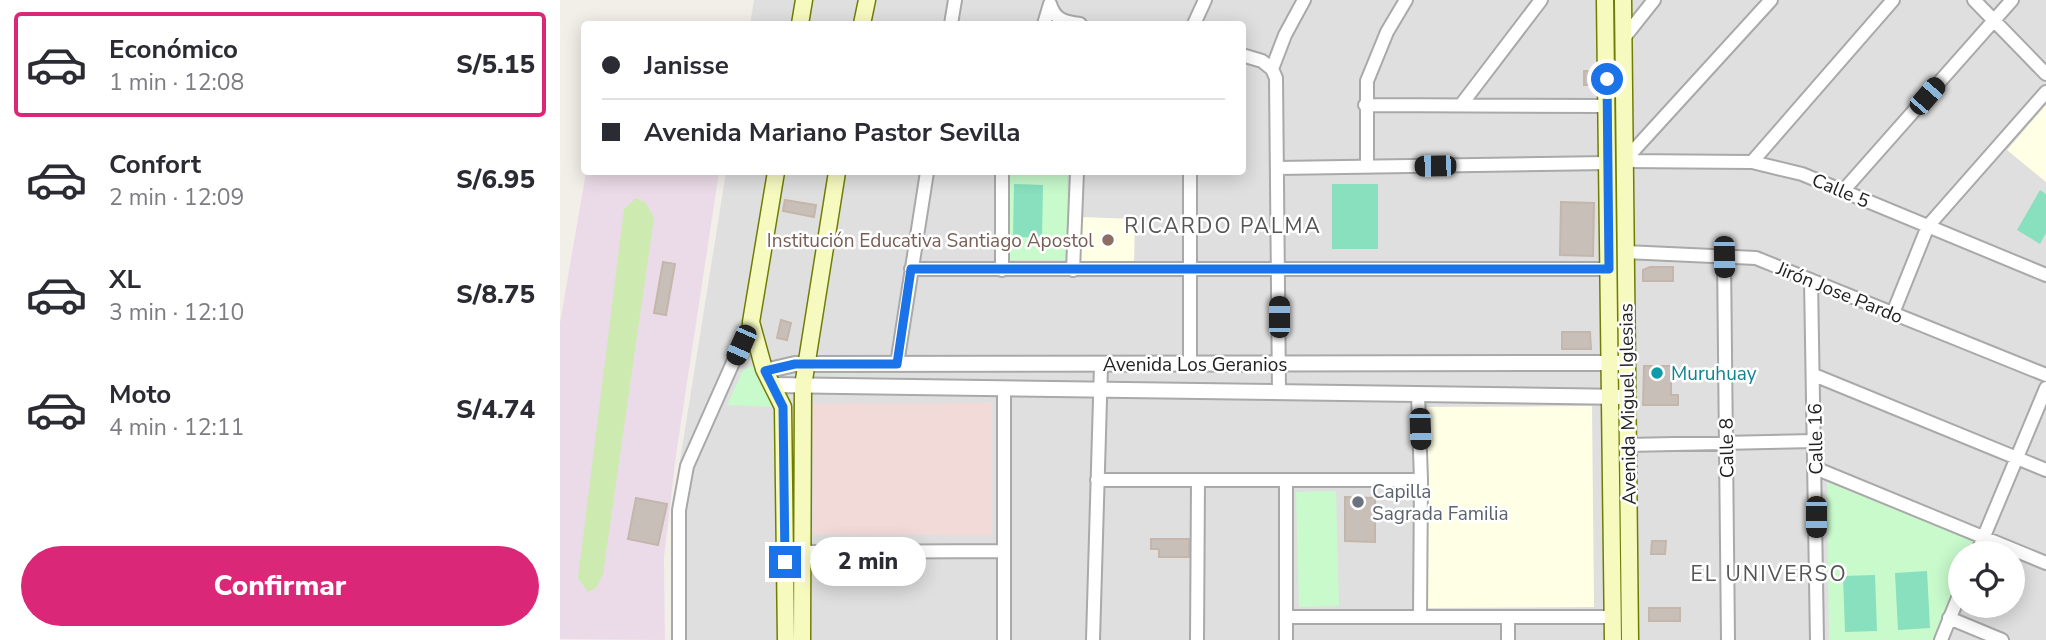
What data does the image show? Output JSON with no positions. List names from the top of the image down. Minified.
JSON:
{"streets":{"main road":["Avenida Miguel Iglesias"],"street":["Calle 5","Jirón Jose Pardo","Avenida Los Geranios","Calle 16","Calle 8"]},"crossings":[["Calle 5","Avenida Miguel Iglesias"],["Jirón Jose Pardo","Avenida Miguel Iglesias"],["Jirón Jose Pardo","Calle 16"],["Jirón Jose Pardo","Calle 8"],["Avenida Los Geranios","Avenida Miguel Iglesias"]],"districts":["RICARDO PALMA","EL UNIVERSO"],"places":["Institución Educativa Santiago Apostol","Muruhuay","Capilla Sagrada Familia"],"page":{"list":[{"name":"Económico","note":"1 min · 12:08","value":"S/5.15"},{"name":"Confort","note":"2 min · 12:09","value":"S/6.95"},{"name":"XL","note":"3 min · 12:10","value":"S/8.75"},{"name":"Moto","note":"4 min · 12:11","value":"S/4.74"}],"banner":["Janisse","Avenida Mariano Pastor Sevilla"],"buttons":"Confirmar","bubble":"2 min"}}
